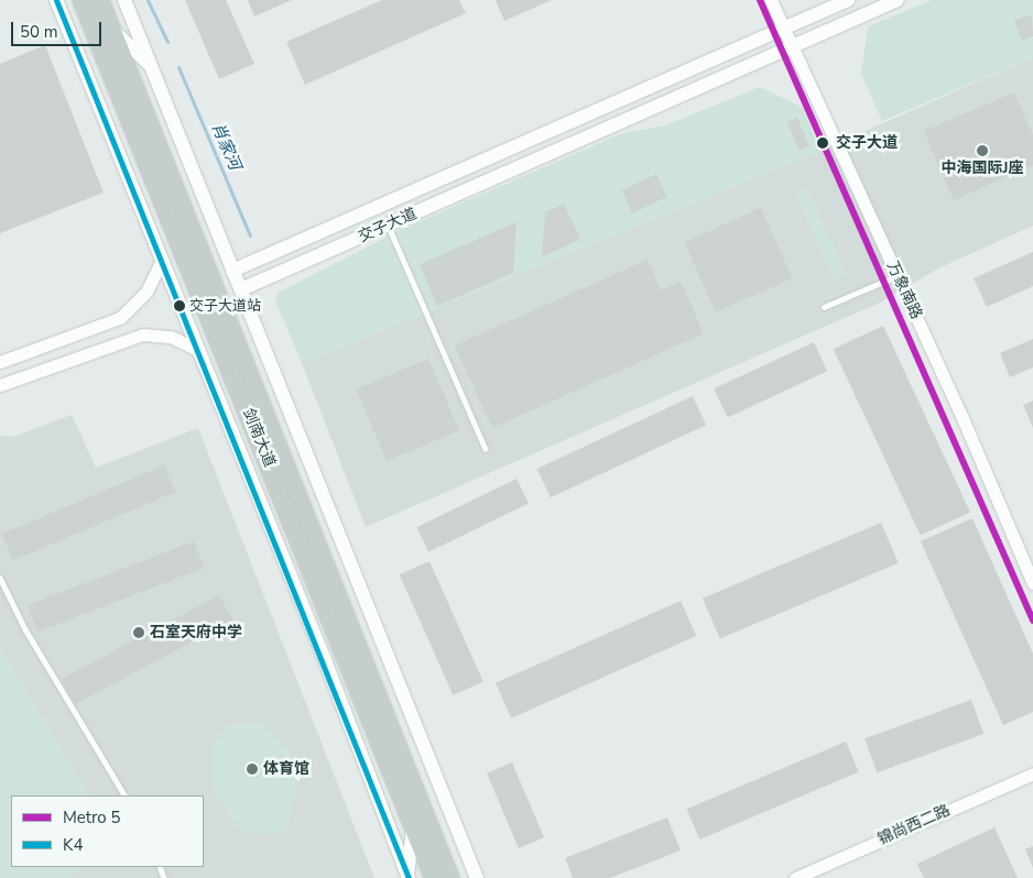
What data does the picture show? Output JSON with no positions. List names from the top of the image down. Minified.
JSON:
{"streets":{"highway":["剑南大道"],"main road":["交子大道"],"street":["万象南路","锦尚西二路"]},"crossings":[["交子大道","万象南路"]],"water":["肖家河"],"places":["交子大道","中海国际J座","交子大道站","石室天府中学","体育馆"],"lines":["metro line 5","transit line K4"],"legend":["Metro 5","K4"],"scale_bar":"50 m"}
